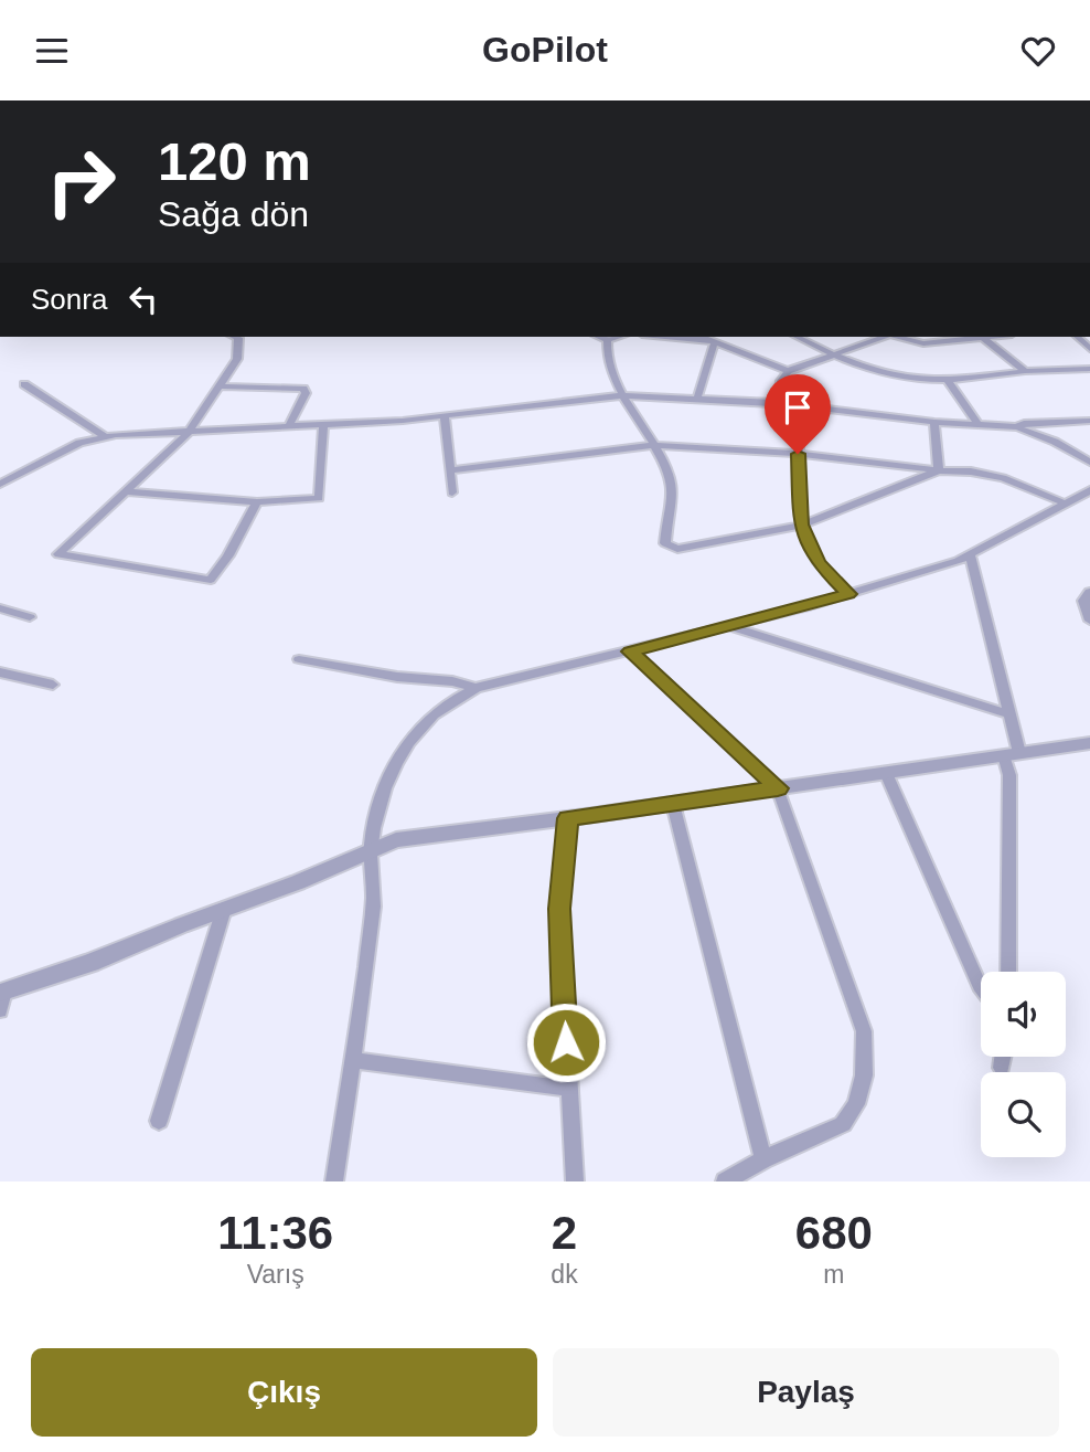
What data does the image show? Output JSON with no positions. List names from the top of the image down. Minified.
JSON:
{"page":{"header":"GoPilot","turn":["120 m","Sağa dön"],"then":"Sonra","eta":["11:36","Varış","2","dk","680","m"],"buttons":["Çıkış","Paylaş"]}}
